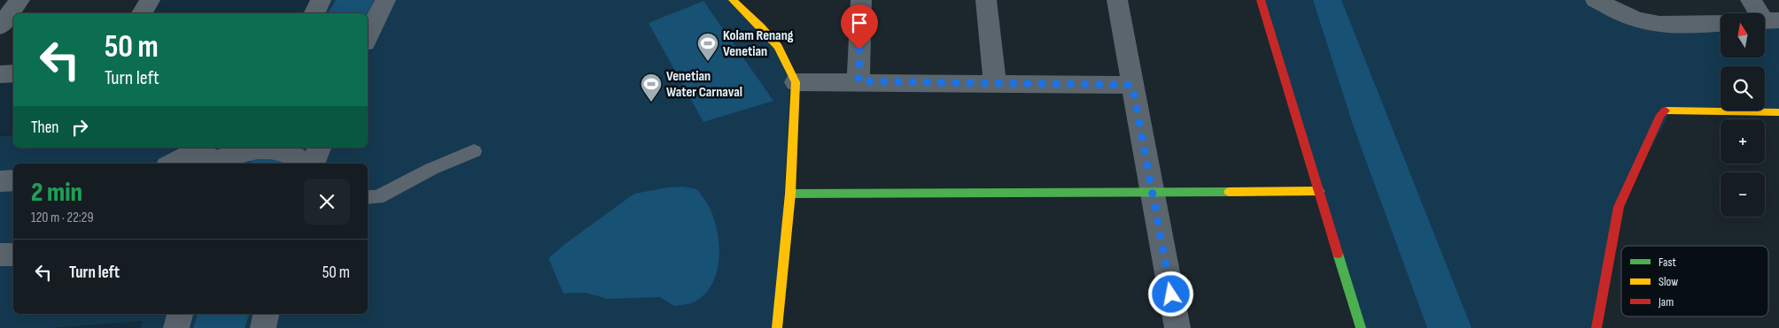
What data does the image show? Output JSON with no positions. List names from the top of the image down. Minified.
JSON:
{"places":{"sports":["Kolam Renang Venetian","Venetian Water Carnaval"]},"legend":["Fast","Slow","Jam"],"north":"top","page":{"map_buttons":["+","−"],"turn":["50 m","Turn left"],"then":"Then","heading":["2 min","120 m · 22:29"],"list":[{"name":"Turn left","value":"50 m"}]}}
